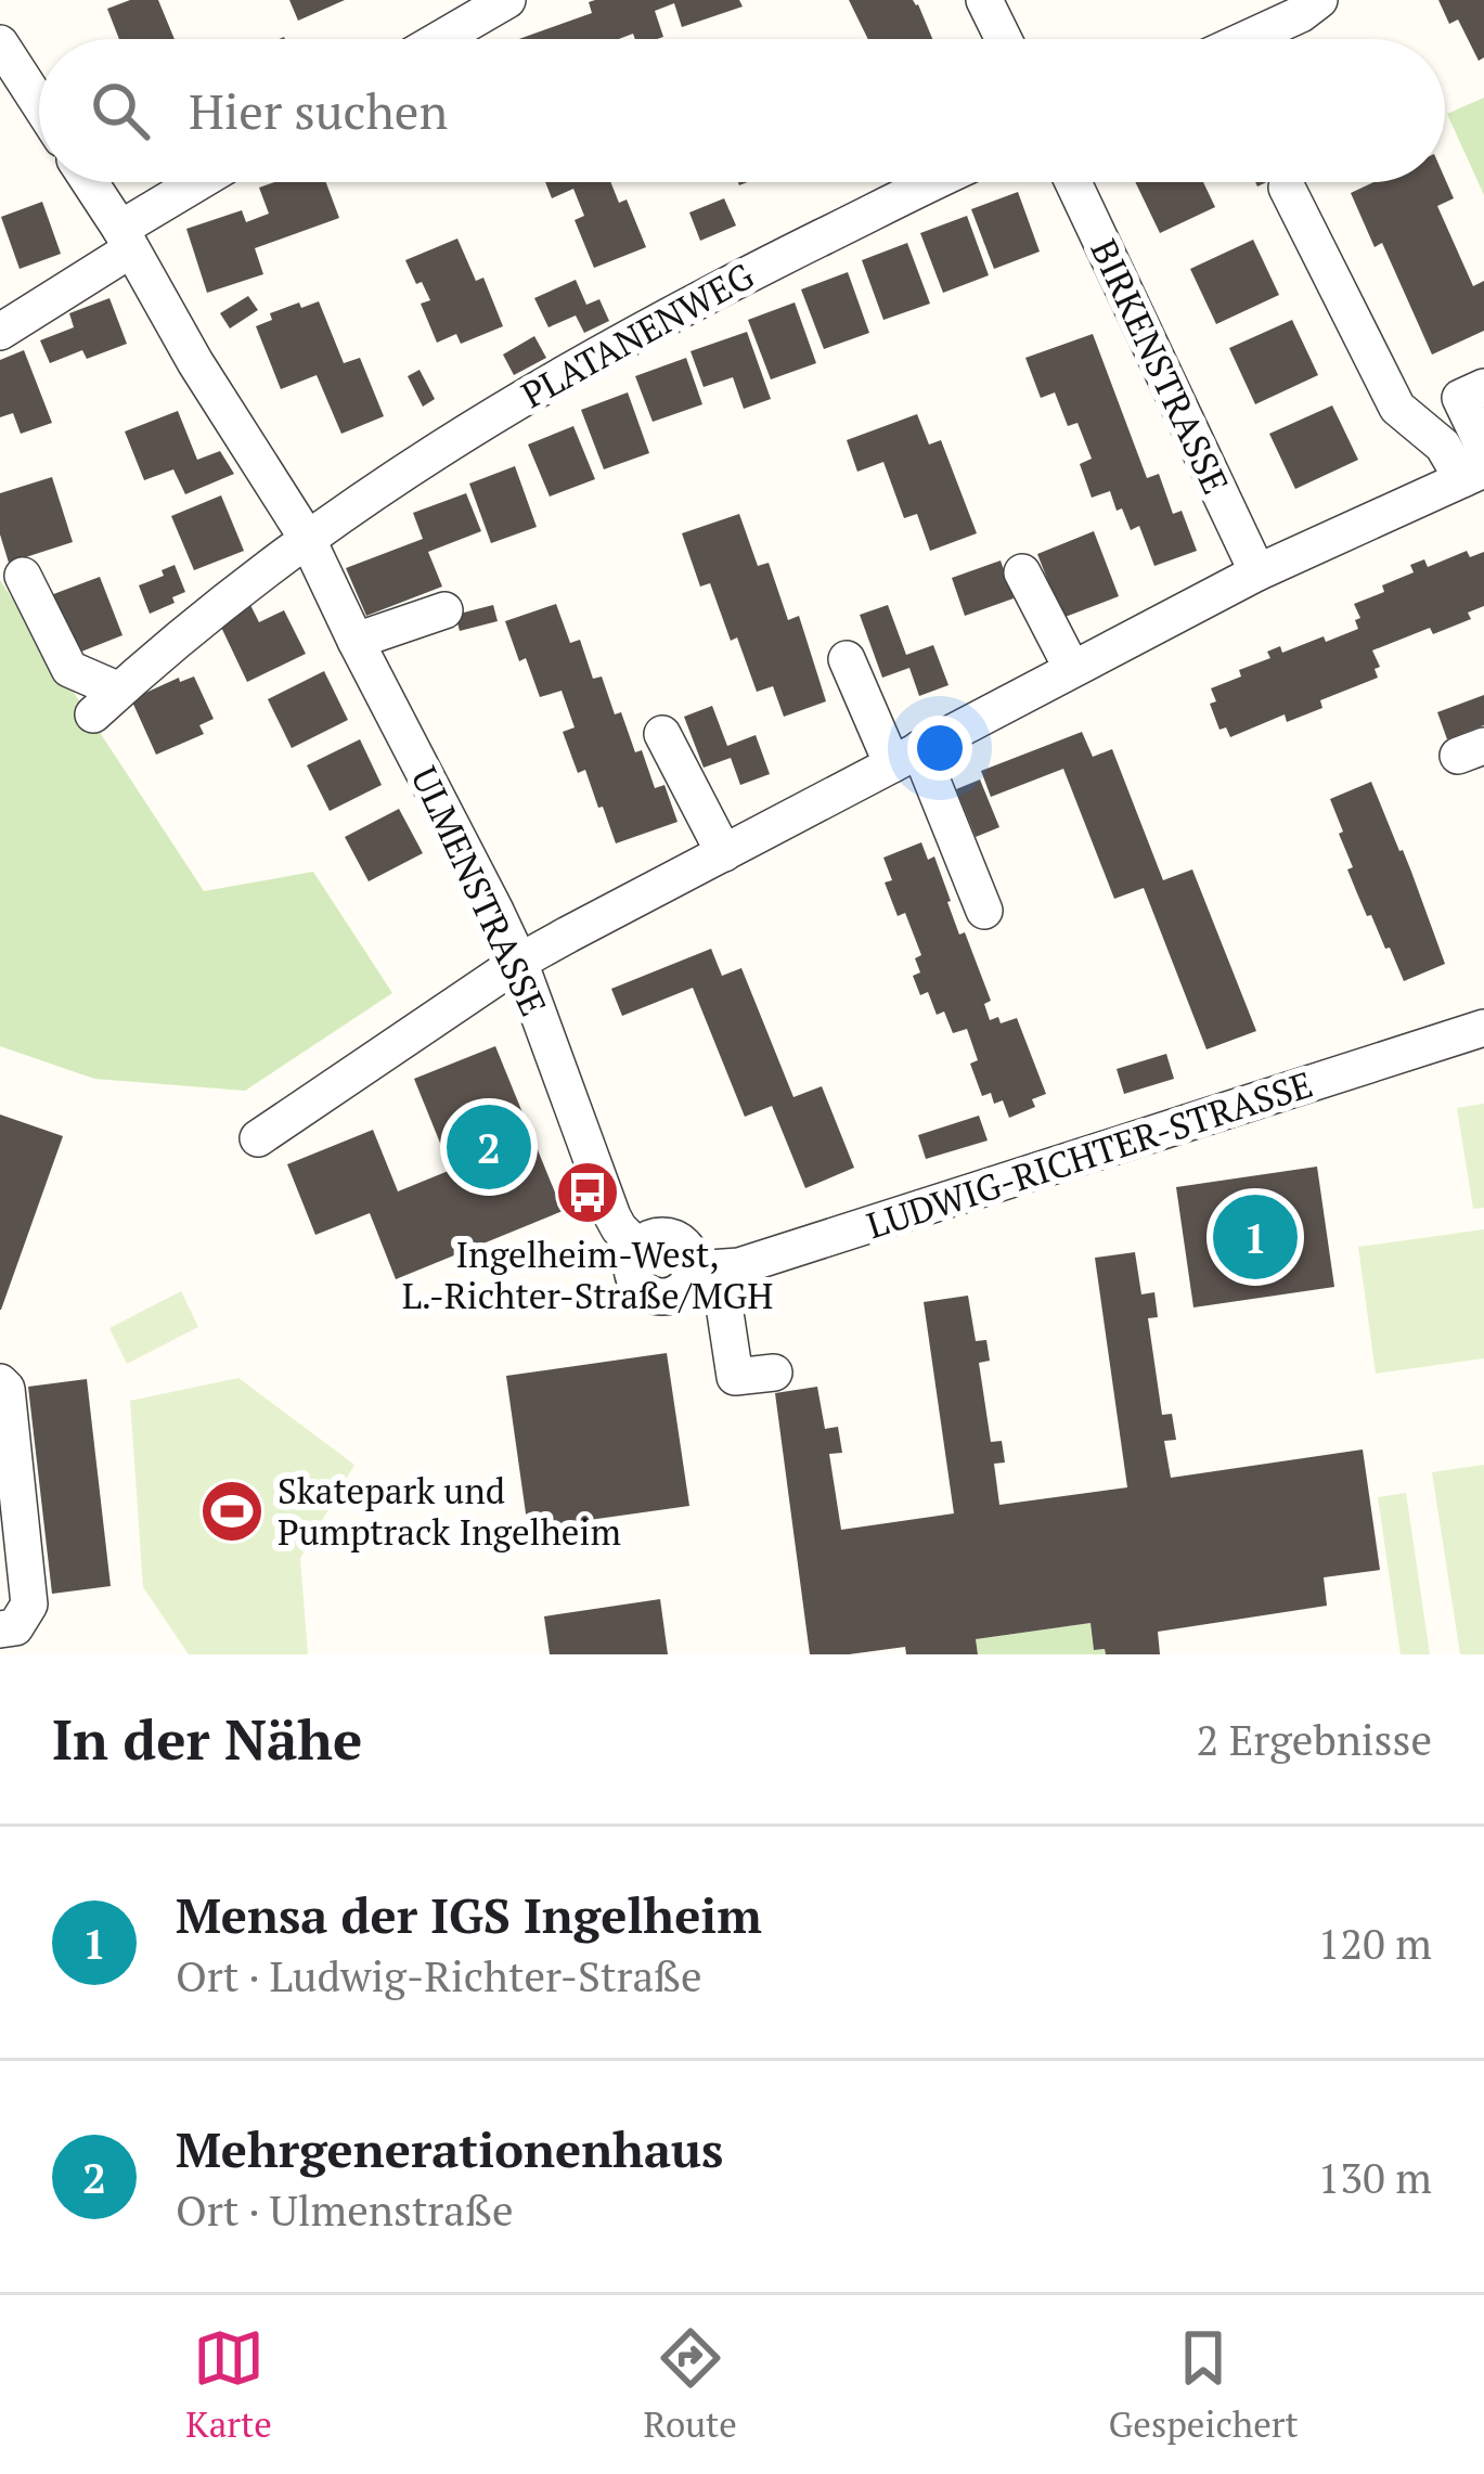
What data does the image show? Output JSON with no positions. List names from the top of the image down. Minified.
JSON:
{"streets":{"street":["PLATANENWEG","BIRKENSTRASSE","ULMENSTRASSE","LUDWIG-RICHTER-STRASSE"]},"crossings":[["PLATANENWEG","ULMENSTRASSE"],["ULMENSTRASSE","LUDWIG-RICHTER-STRASSE"]],"places":{"bus stop":["Ingelheim-West, L.-Richter-Straße/MGH"],"sports":["Skatepark und Pumptrack Ingelheim"]},"page":{"search":"Hier suchen","pins":["2","1"],"heading":["In der Nähe","2 Ergebnisse"],"list":[{"mark":"1","name":"Mensa der IGS Ingelheim","note":"Ort · Ludwig-Richter-Straße","value":"120 m"},{"mark":"2","name":"Mehrgenerationenhaus","note":"Ort · Ulmenstraße","value":"130 m"}],"nav":["Karte","Route","Gespeichert"]}}
